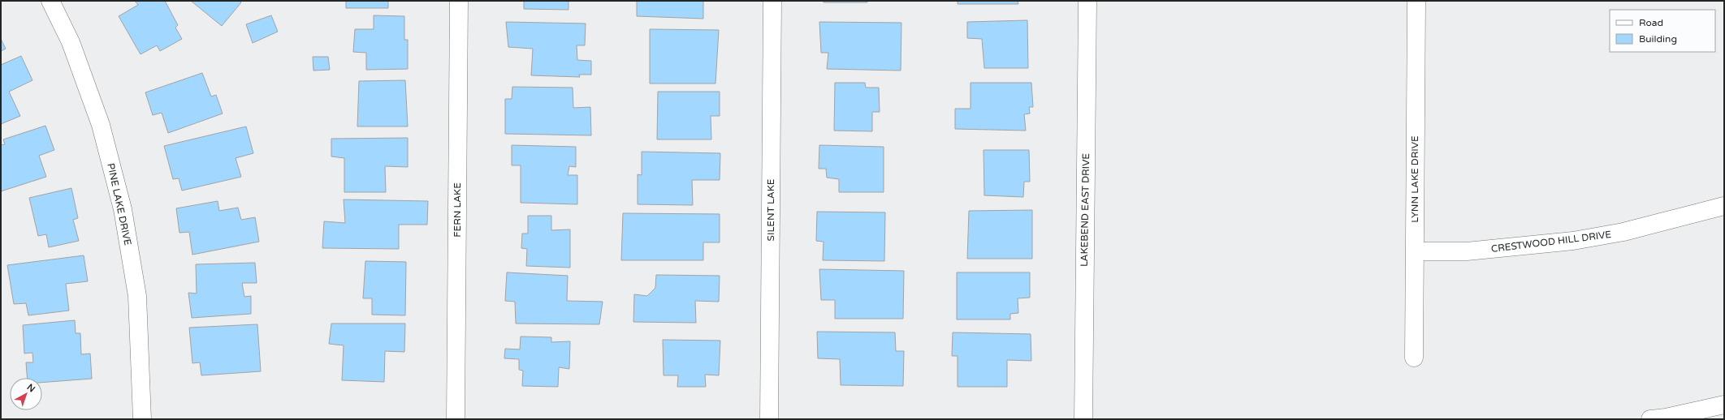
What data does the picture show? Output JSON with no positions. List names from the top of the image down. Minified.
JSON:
{"streets":{"street":["LYNN LAKE DRIVE","PINE LAKE DRIVE","FERN LAKE","SILENT LAKE","LAKEBEND EAST DRIVE","CRESTWOOD HILL DRIVE"]},"crossings":[["LYNN LAKE DRIVE","CRESTWOOD HILL DRIVE"]],"legend":["Road","Building"],"north":"top right"}
